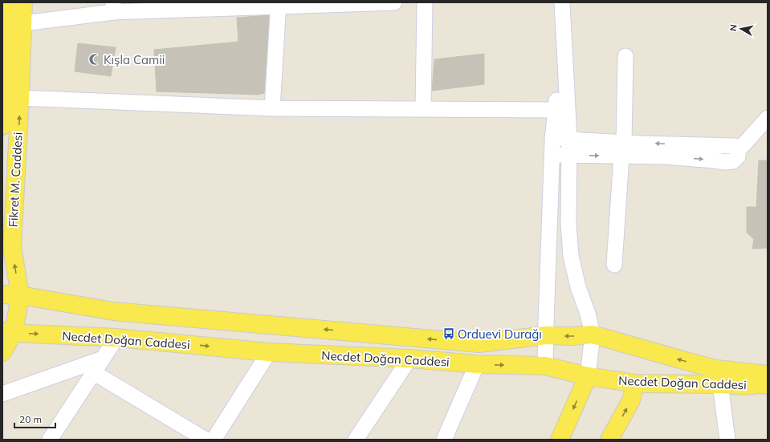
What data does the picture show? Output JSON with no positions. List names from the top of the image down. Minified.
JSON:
{"streets":{"main road":["Fikret M. Caddesi","Necdet Doğan Caddesi"]},"crossings":[["Fikret M. Caddesi","Necdet Doğan Caddesi"]],"one_way":["Fikret M. Caddesi"],"places":{"mosque":["Kışla Camii"],"bus stop":["Orduevi Durağı"]},"scale_bar":"20 m","north":"left"}
